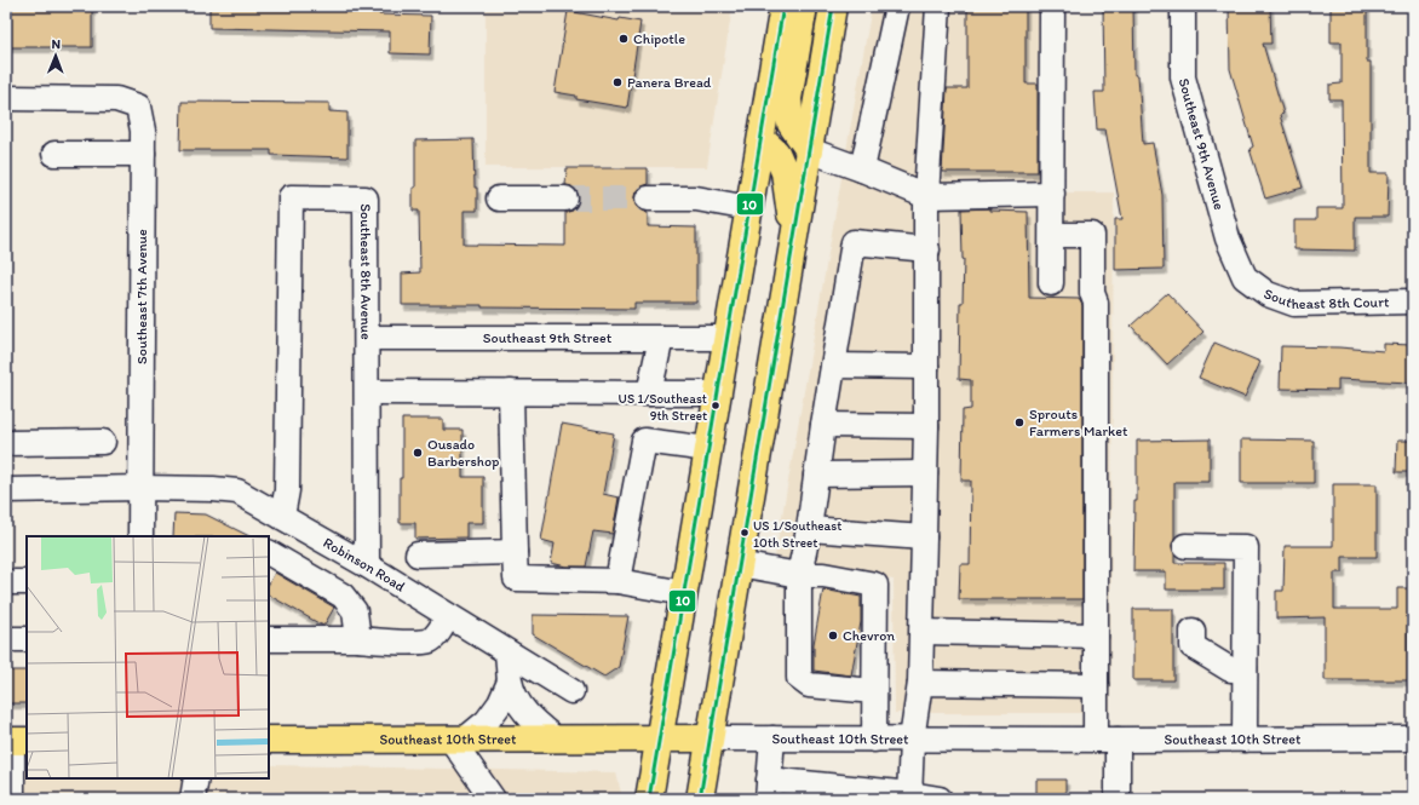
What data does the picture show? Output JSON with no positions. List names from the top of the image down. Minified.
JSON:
{"streets":{"main road":["Southeast 10th Street"],"street":["Southeast 9th Avenue","Southeast 8th Avenue","Southeast 8th Court","Southeast 7th Avenue","Southeast 9th Street","Robinson Road"]},"crossings":[["Southeast 9th Avenue","Southeast 8th Court"],["Southeast 8th Avenue","Southeast 9th Street"],["Southeast 8th Avenue","Robinson Road"],["Southeast 7th Avenue","Robinson Road"]],"places":["Chipotle","Panera Bread","US 1/Southeast 9th Street","Sprouts Farmers Market","Ousado Barbershop","US 1/Southeast 10th Street","Chevron"],"lines":["transit line 10"],"north":"top"}
